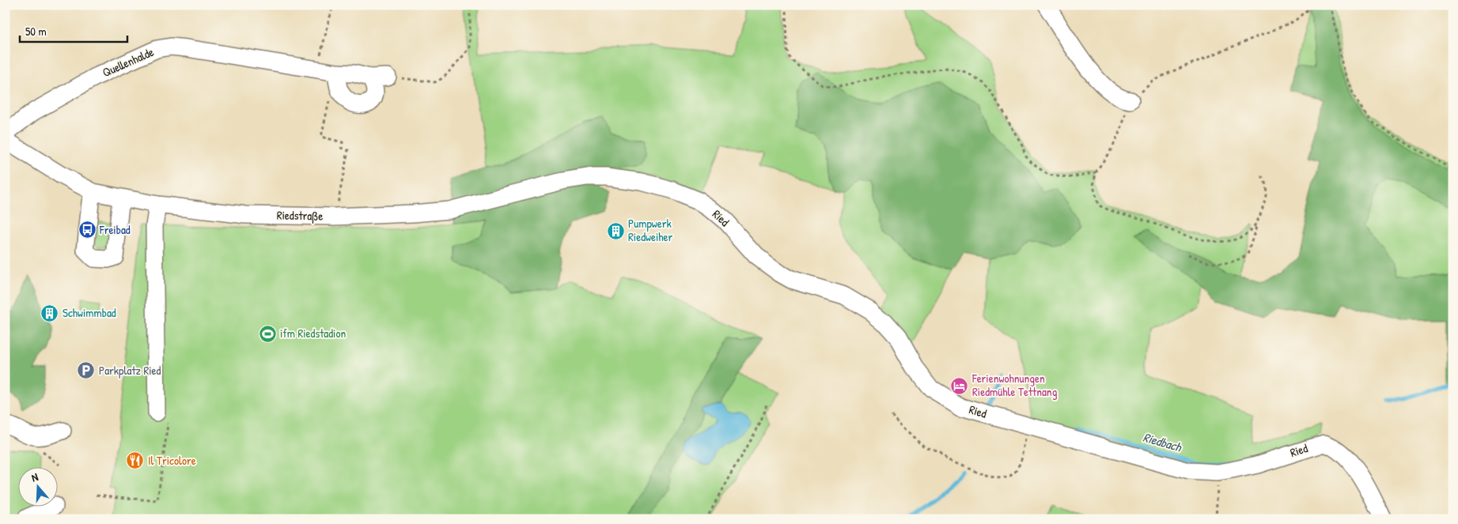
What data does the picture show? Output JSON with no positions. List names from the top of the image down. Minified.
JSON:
{"streets":{"street":["Quellenhalde","Riedstraße","Ried"]},"crossings":[["Riedstraße","Ried"]],"water":["Riedbach"],"places":{"bus stop":["Freibad"],"building":["Pumpwerk Riedweiher","Schwimmbad"],"sports":["ifm Riedstadion"],"parking":["Parkplatz Ried"],"hotel":["Ferienwohnungen Riedmühle Tettnang"],"restaurant":["Il Tricolore"]},"scale_bar":"50 m","north":"top"}
